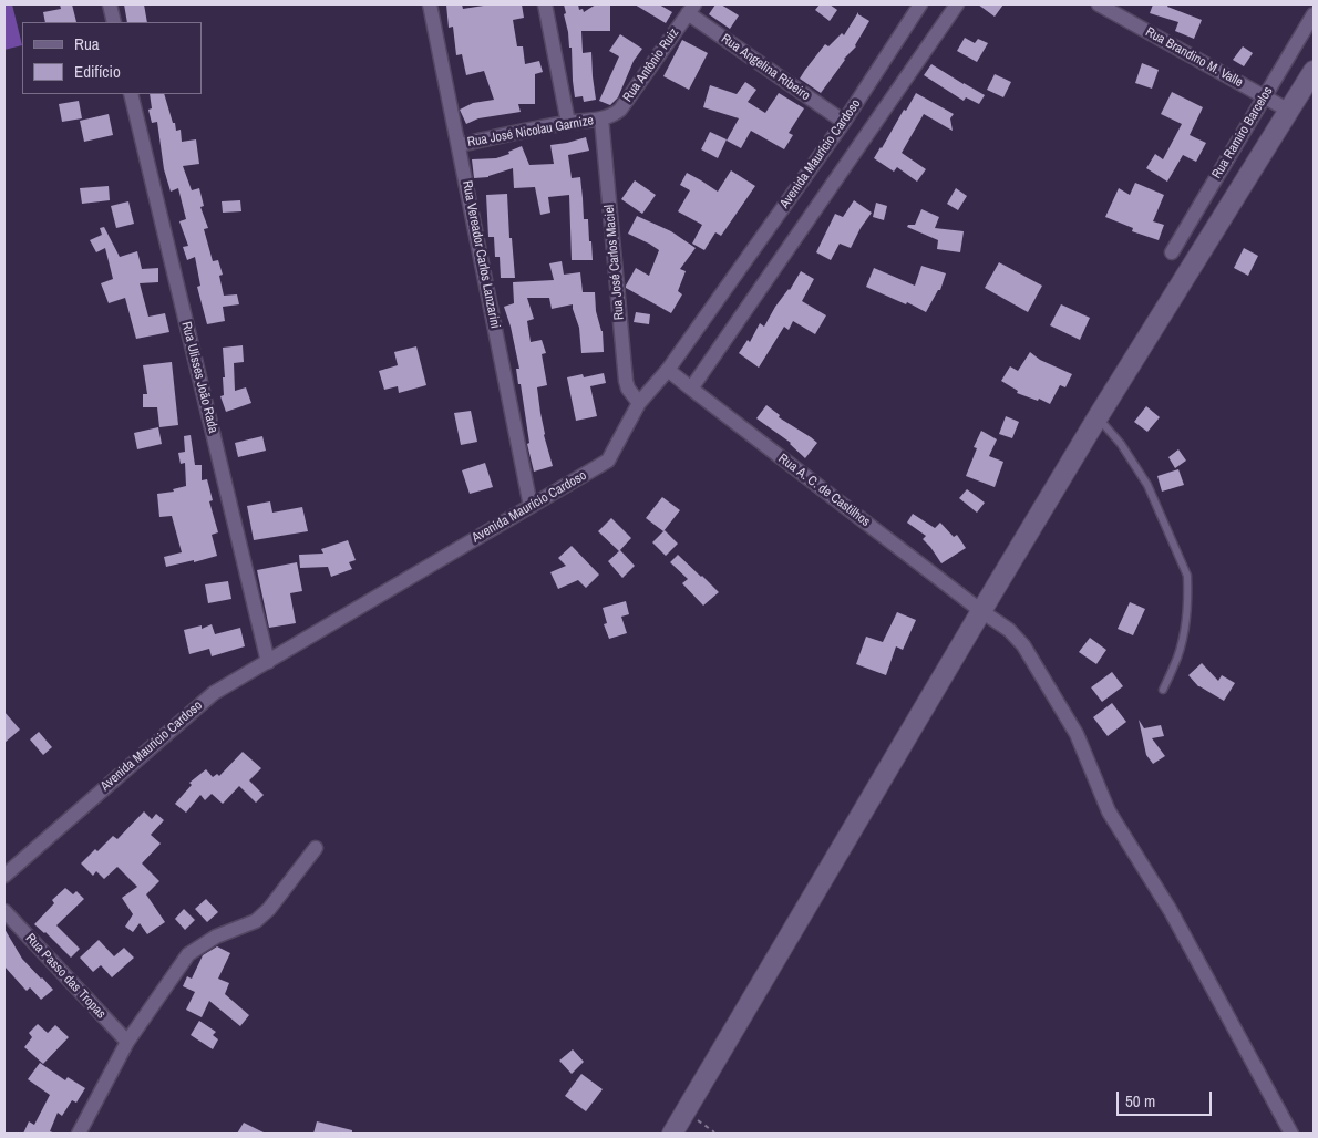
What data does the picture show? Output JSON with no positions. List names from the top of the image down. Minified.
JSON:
{"streets":{"street":["Rua Brandino M. Valle","Rua Antônio Ruiz","Rua Angelina Ribeiro","Rua José Nicolau Garnize","Rua Ramiro Barcelos","Avenida Maurício Cardoso","Rua Vereador Carlos Lanzarini","Rua José Carlos Maciel","Rua Ulisses João Rada","Rua A. C. de Castilhos","Rua Passo das Tropas"]},"crossings":[["Rua Brandino M. Valle","Rua Ramiro Barcelos"],["Rua Antônio Ruiz","Rua Angelina Ribeiro"],["Rua Antônio Ruiz","Rua José Nicolau Garnize"],["Rua Antônio Ruiz","Rua José Carlos Maciel"],["Rua Angelina Ribeiro","Avenida Maurício Cardoso"],["Rua José Nicolau Garnize","Rua Vereador Carlos Lanzarini"],["Rua José Nicolau Garnize","Rua José Carlos Maciel"],["Avenida Maurício Cardoso","Rua Vereador Carlos Lanzarini"],["Avenida Maurício Cardoso","Rua José Carlos Maciel"],["Avenida Maurício Cardoso","Rua Ulisses João Rada"],["Avenida Maurício Cardoso","Rua A. C. de Castilhos"]],"legend":["Rua","Edifício"],"scale_bar":"50 m"}
